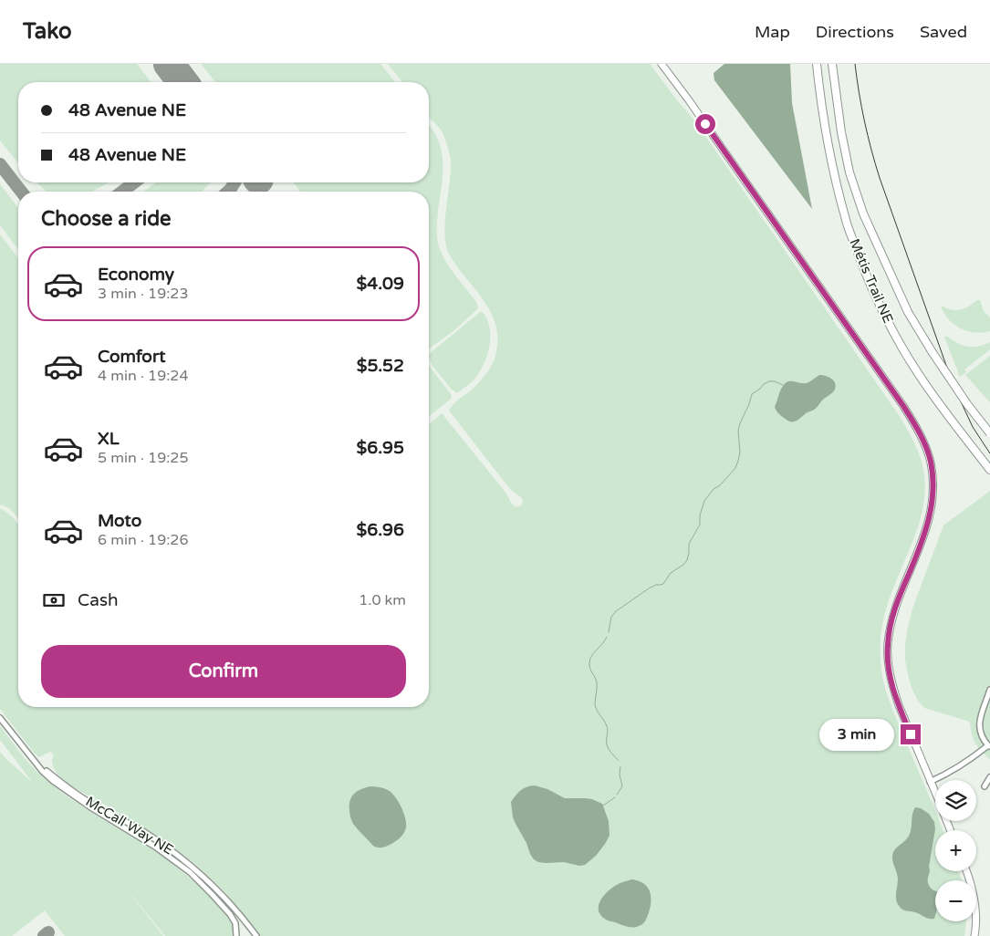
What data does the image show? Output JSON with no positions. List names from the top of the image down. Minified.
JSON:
{"streets":{"main road":["Métis Trail NE"],"street":["McCall Way NE"]},"page":{"header":"Tako","nav":["Map","Directions","Saved"],"banner":["48 Avenue NE","48 Avenue NE"],"heading":"Choose a ride","list":[{"name":"Economy","note":"3 min · 19:23","value":"$4.09"},{"name":"Comfort","note":"4 min · 19:24","value":"$5.52"},{"name":"XL","note":"5 min · 19:25","value":"$6.95"},{"name":"Moto","note":"6 min · 19:26","value":"$6.96"}],"pay":["Cash","1.0 km"],"buttons":"Confirm","bubble":"3 min","map_buttons":["+","−"]}}
